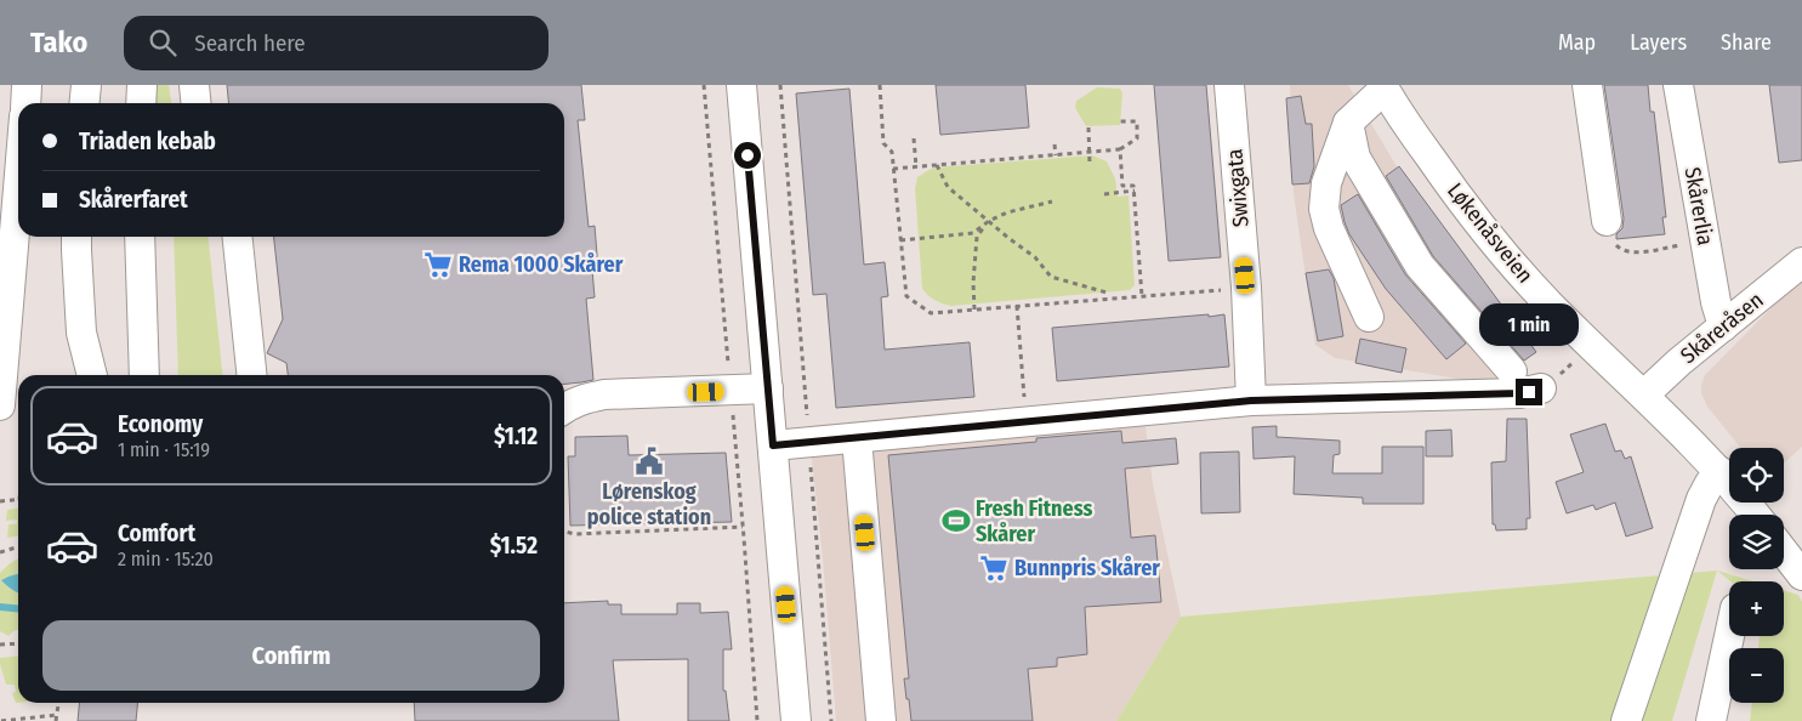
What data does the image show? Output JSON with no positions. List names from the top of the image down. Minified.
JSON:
{"streets":{"street":["Swixgata","Skårerlia","Løkenåsveien","Skåreråsen"]},"crossings":[["Skårerlia","Skåreråsen"],["Løkenåsveien","Skåreråsen"]],"places":{"supermarket":["Rema 1000 Skårer","Bunnpris Skårer"],"public building":["Lørenskog police station"],"sports":["Fresh Fitness Skårer"]},"page":{"header":"Tako","search":"Search here","nav":["Map","Layers","Share"],"banner":["Triaden kebab","Skårerfaret"],"bubble":"1 min","list":[{"name":"Economy","note":"1 min · 15:19","value":"$1.12"},{"name":"Comfort","note":"2 min · 15:20","value":"$1.52"}],"map_buttons":["+","−"],"buttons":"Confirm"}}
